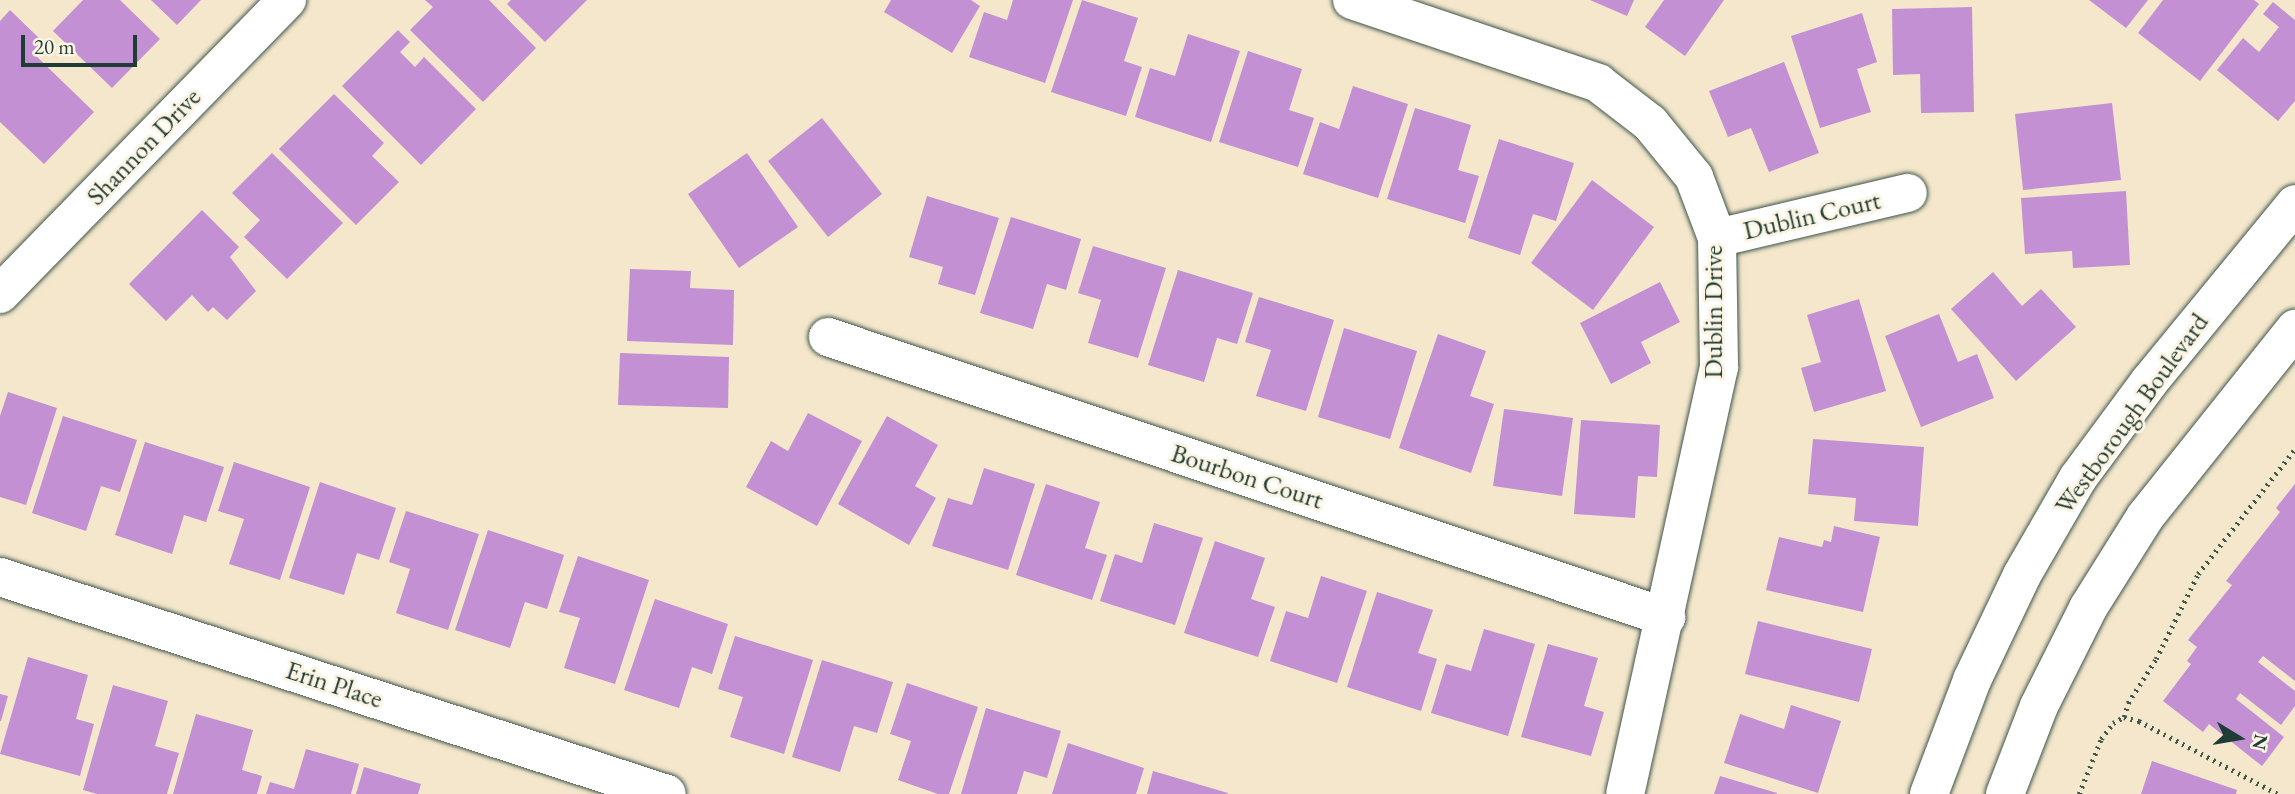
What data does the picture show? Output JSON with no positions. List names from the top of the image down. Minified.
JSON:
{"streets":{"street":["Shannon Drive","Dublin Court","Dublin Drive","Westborough Boulevard","Bourbon Court","Erin Place"]},"crossings":[["Dublin Court","Dublin Drive"],["Dublin Drive","Bourbon Court"]],"scale_bar":"20 m","north":"right"}
